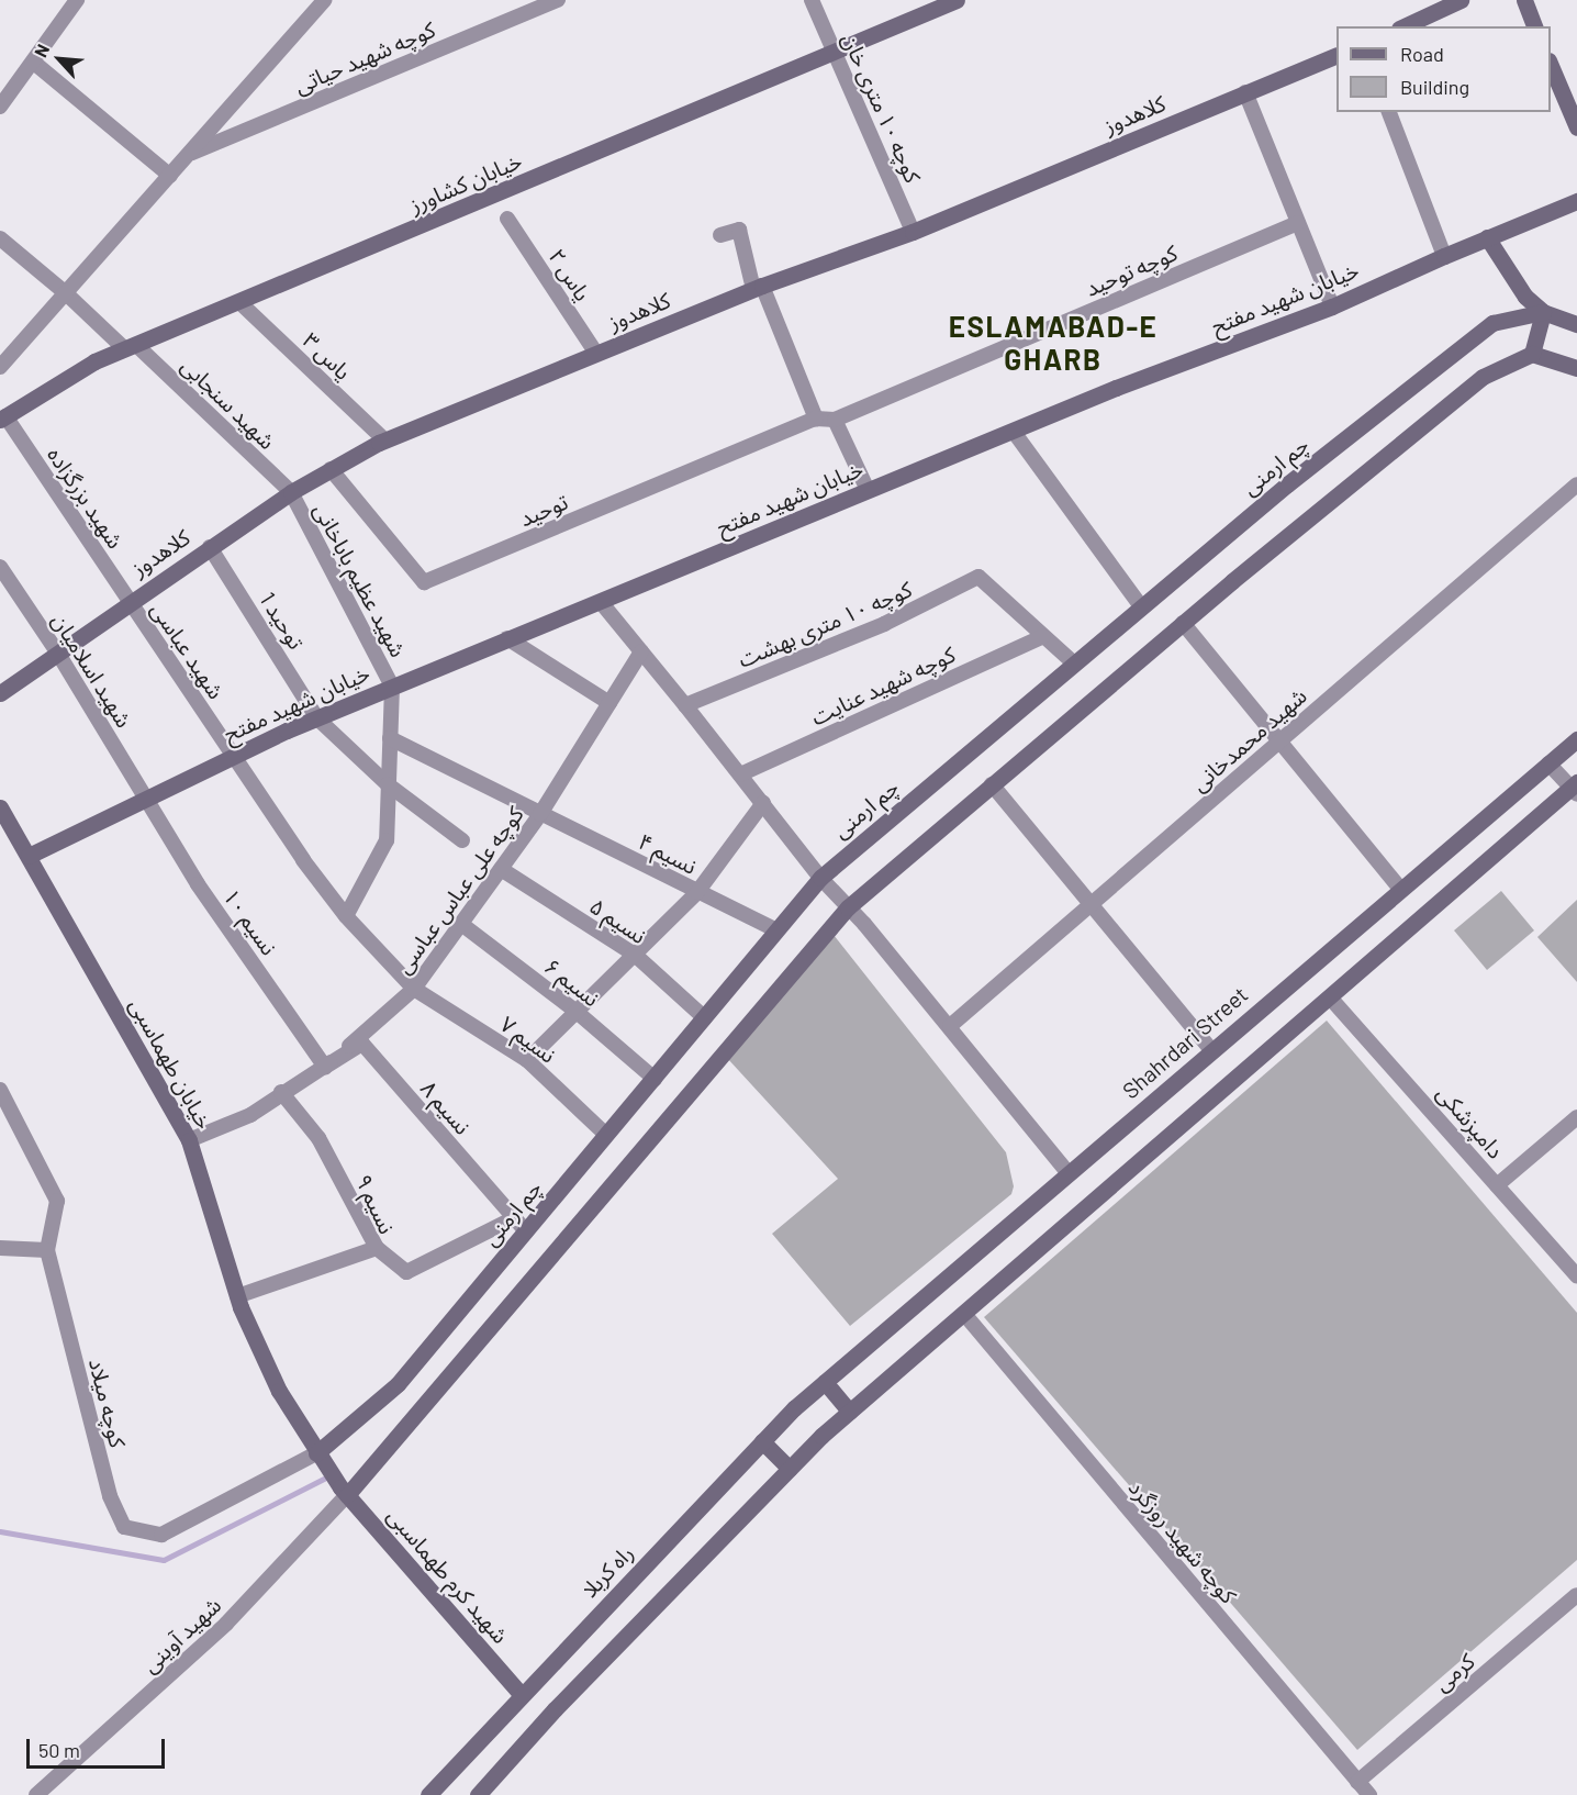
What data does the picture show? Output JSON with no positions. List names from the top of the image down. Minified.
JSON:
{"streets":{"street":["کوچه شهید حیاتی","کوچه ۱۰ متری خان","کلاهدوز","خیابان کشاورز","کوچه توحید","یاس ۲","خیابان شهید مفتح","یاس ۳","شهید سنجابی","چم ارمنی","شهید بزرگزاده","توحید","شهید عظیم باباخانی","توحید 1","کوچه ۱۰ متری بهشت","شهید عباسی","شهید اسلامیان","کوچه شهید عنایت","شهید محمدخانی","نسیم ۴","کوچه علی عباس عباسی","نسیم ۵","نسیم ۱۰","نسیم ۶","نسیم ۷","Shahrdari Street","خیابان طهماسبی","نسیم ۸","دامپزشکی","نسیم ۹","کوچه میلاد","کوچه شهید روزگرد","راه کربلا","شهید کرم طهماسبی","شهید آوینی","کرمی"]},"crossings":[["کوچه ۱۰ متری خان","کلاهدوز"],["کوچه ۱۰ متری خان","خیابان کشاورز"],["کلاهدوز","یاس ۲"],["کلاهدوز","یاس ۳"],["کلاهدوز","شهید سنجابی"],["کلاهدوز","شهید بزرگزاده"],["کلاهدوز","توحید"],["کلاهدوز","شهید عظیم باباخانی"],["کلاهدوز","توحید 1"],["کلاهدوز","شهید عباسی"],["کلاهدوز","شهید اسلامیان"],["خیابان کشاورز","یاس ۳"],["خیابان کشاورز","شهید سنجابی"],["خیابان کشاورز","شهید بزرگزاده"],["خیابان شهید مفتح","شهید عظیم باباخانی"],["خیابان شهید مفتح","توحید 1"],["خیابان شهید مفتح","شهید عباسی"],["خیابان شهید مفتح","شهید اسلامیان"],["خیابان شهید مفتح","نسیم ۱۰"],["خیابان شهید مفتح","خیابان طهماسبی"],["شهید سنجابی","شهید عظیم باباخانی"],["چم ارمنی","نسیم ۴"],["چم ارمنی","نسیم ۵"],["چم ارمنی","نسیم ۶"],["چم ارمنی","نسیم ۷"],["چم ارمنی","خیابان طهماسبی"],["چم ارمنی","نسیم ۸"],["چم ارمنی","کوچه میلاد"],["چم ارمنی","شهید کرم طهماسبی"],["شهید بزرگزاده","شهید عباسی"],["کوچه ۱۰ متری بهشت","کوچه شهید عنایت"],["شهید عباسی","نسیم ۷"],["شهید اسلامیان","نسیم ۱۰"],["نسیم ۴","کوچه علی عباس عباسی"],["کوچه علی عباس عباسی","نسیم ۵"],["کوچه علی عباس عباسی","نسیم ۱۰"],["کوچه علی عباس عباسی","نسیم ۶"],["کوچه علی عباس عباسی","نسیم ۷"],["کوچه علی عباس عباسی","خیابان طهماسبی"],["کوچه علی عباس عباسی","نسیم ۸"],["کوچه علی عباس عباسی","نسیم ۹"],["نسیم ۱۰","نسیم ۸"],["Shahrdari Street","راه کربلا"],["خیابان طهماسبی","نسیم ۹"],["خیابان طهماسبی","کوچه میلاد"],["خیابان طهماسبی","شهید کرم طهماسبی"],["کوچه میلاد","شهید کرم طهماسبی"],["کوچه شهید روزگرد","کرمی"],["راه کربلا","شهید کرم طهماسبی"],["شهید کرم طهماسبی","شهید آوینی"]],"districts":["ESLAMABAD-E GHARB"],"legend":["Road","Building"],"scale_bar":"50 m","north":"top left"}
